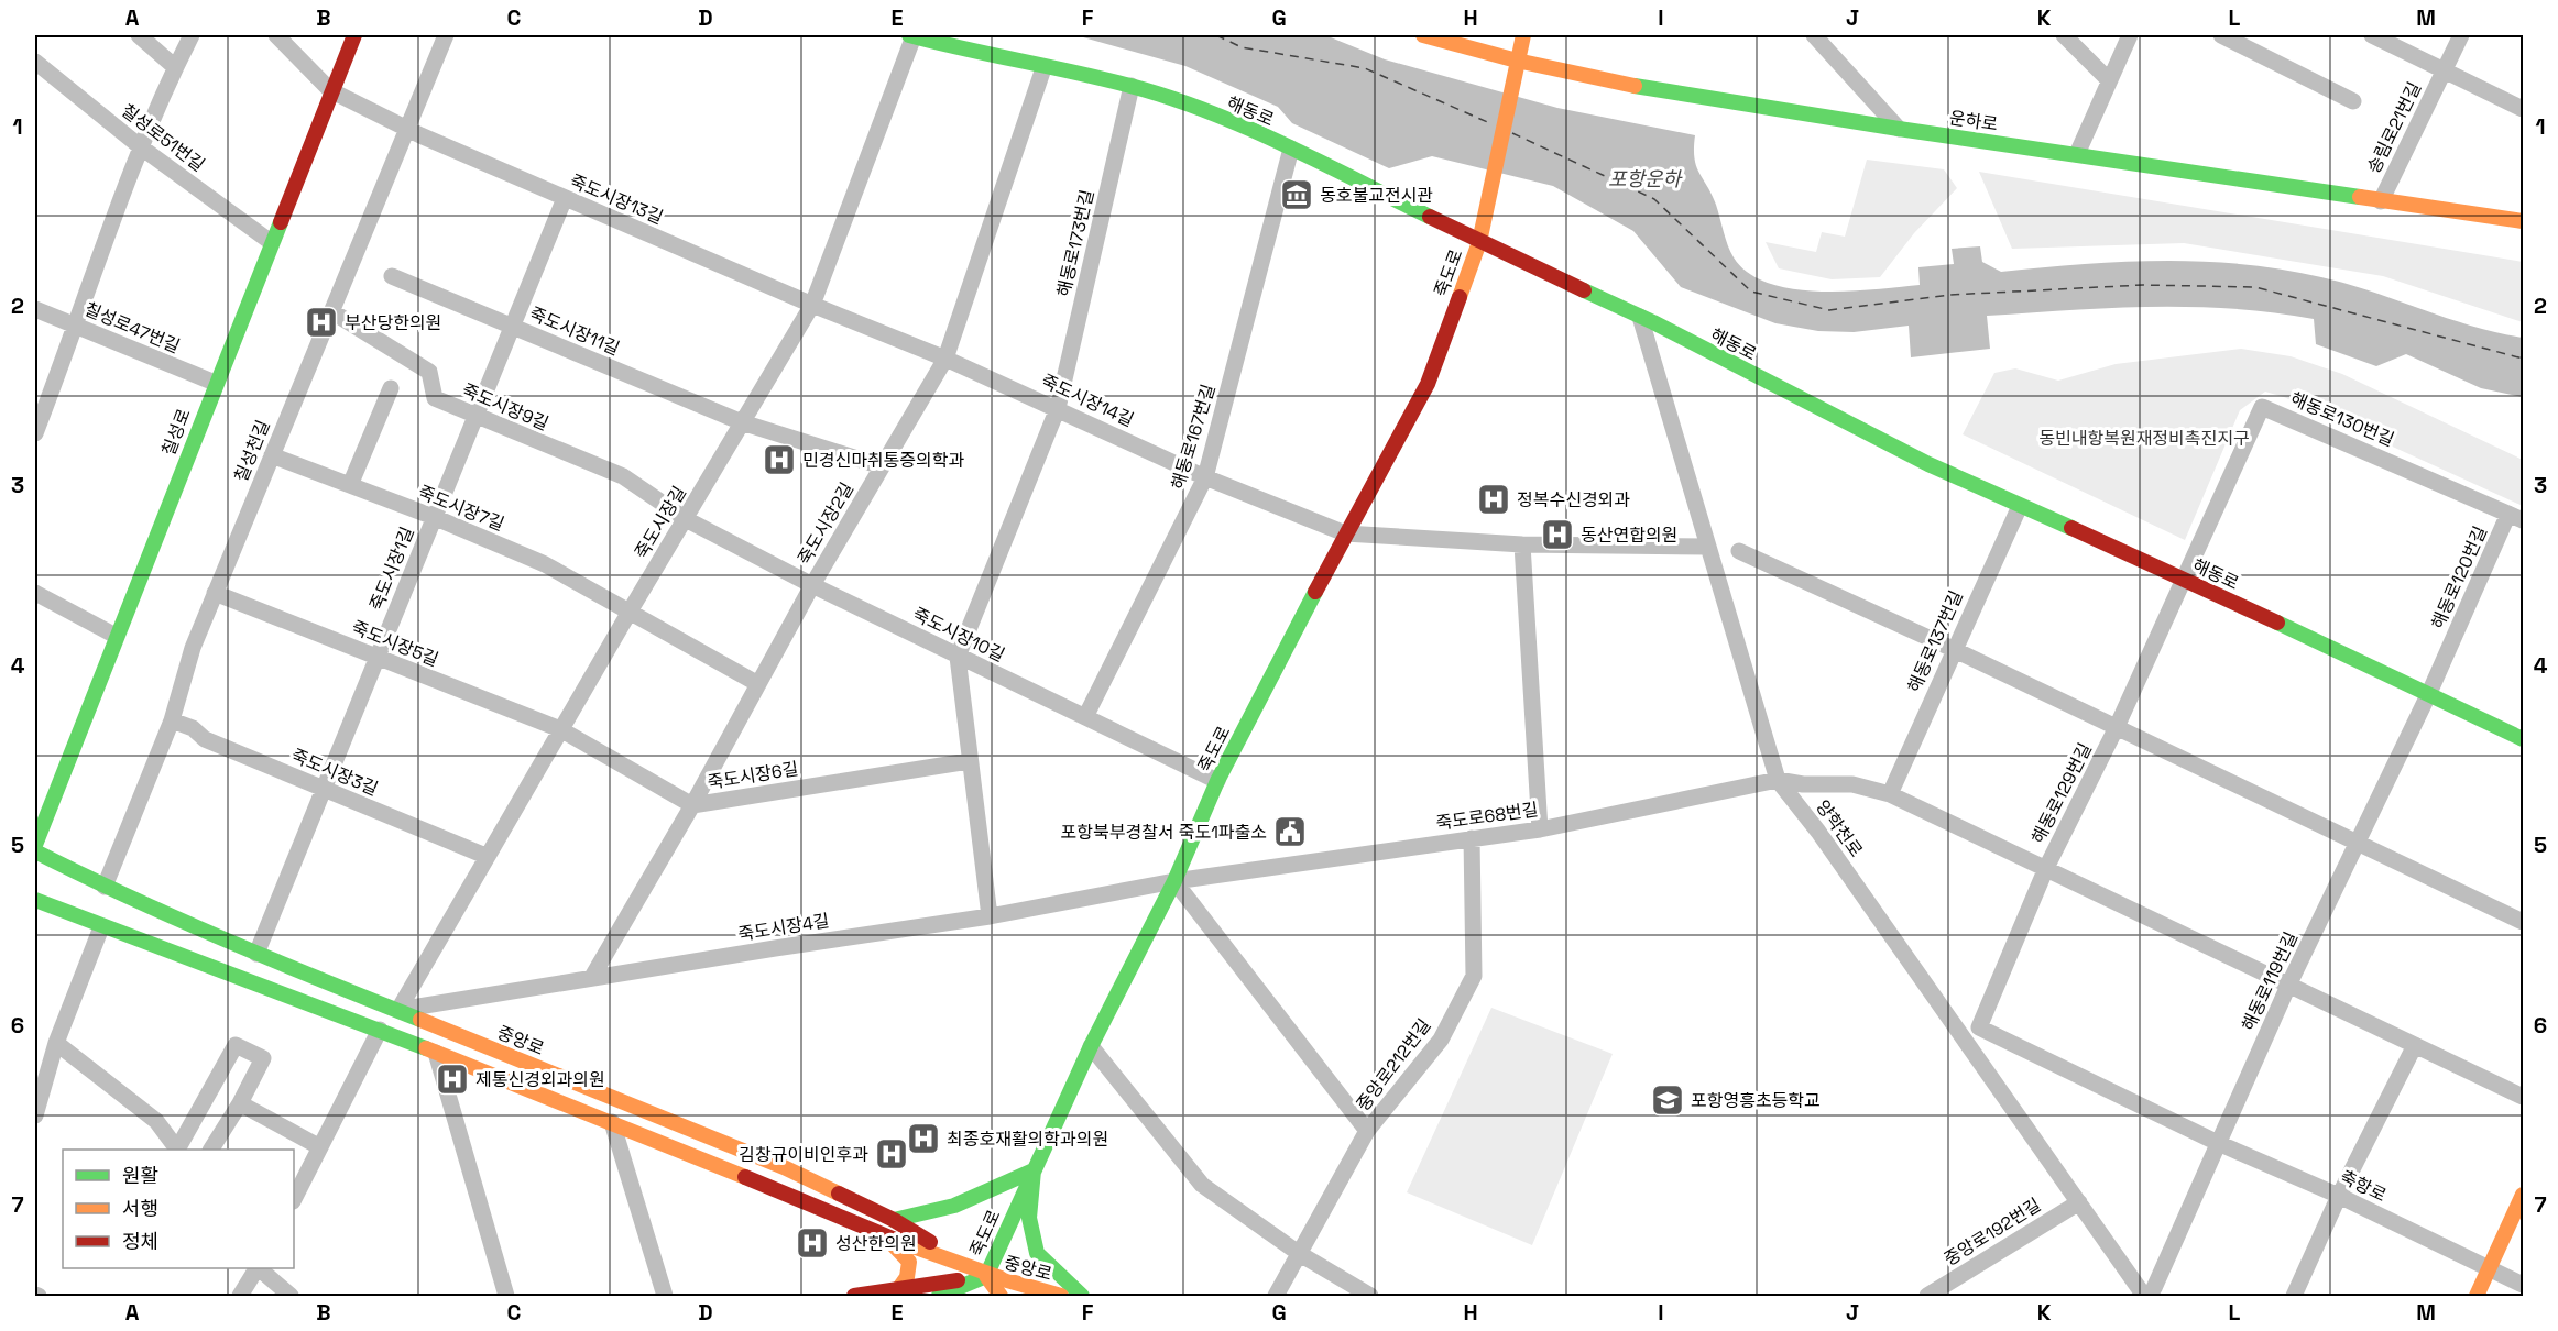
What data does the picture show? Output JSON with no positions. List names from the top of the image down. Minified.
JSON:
{"streets":{"main road":["해동로","운하로","죽도로","칠성로","중앙로"],"street":["송림로21번길","칠성로51번길","죽도시장13길","해동로173번길","칠성로47번길","죽도시장11길","죽도시장14길","죽도시장9길","해동로130번길","해동로167번길","칠성천길","죽도시장7길","죽도시장길","죽도시장2길","죽도시장1길","해동로120번길","죽도시장10길","해동로137번길","죽도시장5길","죽도시장3길","죽도시장6길","해동로129번길","죽도로68번길","양학천로","죽도시장4길","해동로119번길","중앙로212번길","축항로","중앙로192번길"]},"crossings":[["해동로","해동로173번길"],["해동로","죽도로"],["해동로","해동로130번길"],["해동로","해동로167번길"],["해동로","죽도시장길"],["해동로","죽도시장2길"],["해동로","해동로120번길"],["해동로","해동로137번길"],["해동로","해동로129번길"],["해동로","양학천로"],["해동로","해동로119번길"],["운하로","송림로21번길"],["운하로","죽도로"],["칠성로51번길","칠성로"],["죽도시장13길","죽도시장14길"],["죽도시장13길","칠성로"],["죽도시장13길","칠성천길"],["죽도시장13길","죽도시장길"],["죽도시장13길","죽도시장1길"],["해동로173번길","죽도시장14길"],["해동로173번길","죽도시장10길"],["죽도로","죽도시장14길"],["죽도로","죽도시장10길"],["죽도로","죽도로68번길"],["죽도로","죽도시장4길"],["죽도로","중앙로"],["칠성로47번길","칠성로"],["죽도시장11길","죽도시장길"],["죽도시장11길","죽도시장2길"],["죽도시장11길","죽도시장1길"],["죽도시장14길","해동로167번길"],["죽도시장14길","죽도시장길"],["죽도시장14길","죽도시장2길"],["죽도시장14길","양학천로"],["죽도시장9길","칠성천길"],["죽도시장9길","죽도시장길"],["죽도시장9길","죽도시장1길"],["죽도시장9길","죽도시장10길"],["해동로130번길","해동로120번길"],["해동로130번길","해동로129번길"],["해동로167번길","죽도시장10길"],["칠성천길","죽도시장7길"],["칠성천길","죽도시장5길"],["칠성천길","죽도시장3길"],["칠성천길","중앙로"],["죽도시장7길","죽도시장길"],["죽도시장7길","죽도시장2길"],["죽도시장7길","죽도시장1길"],["죽도시장길","죽도시장10길"],["죽도시장길","죽도시장5길"],["죽도시장길","죽도시장3길"],["죽도시장길","죽도시장6길"],["죽도시장길","죽도시장4길"],["죽도시장길","중앙로"],["죽도시장2길","죽도시장10길"],["죽도시장2길","죽도시장6길"],["죽도시장2길","죽도시장4길"],["죽도시장1길","죽도시장5길"],["죽도시장1길","죽도시장3길"],["죽도시장1길","중앙로"],["해동로120번길","해동로119번길"],["해동로137번길","죽도로68번길"],["죽도시장5길","죽도시장6길"],["해동로129번길","죽도로68번길"],["해동로129번길","해동로119번길"],["해동로129번길","축항로"],["죽도로68번길","양학천로"],["죽도로68번길","죽도시장4길"],["죽도로68번길","해동로119번길"],["죽도로68번길","중앙로212번길"],["양학천로","해동로119번길"],["양학천로","중앙로192번길"],["죽도시장4길","중앙로"],["해동로119번길","축항로"]],"water":["포항운하"],"parks":["동빈내항복원재정비촉진지구"],"places":{"museum":["동호불교전시관"],"hospital":["부산당한의원","민경신마취통증의학과","정복수신경외과","동산연합의원","제통신경외과의원","최종호재활의학과의원","김창규이비인후과","성산한의원"],"public building":["포항북부경찰서 죽도1파출소"],"school or university":["포항영흥초등학교"]},"legend":["원활","서행","정체"],"grid":{"columns":["A","B","C","D","E","F","G","H","I","J","K","L","M"],"rows":["1","2","3","4","5","6","7"]}}
